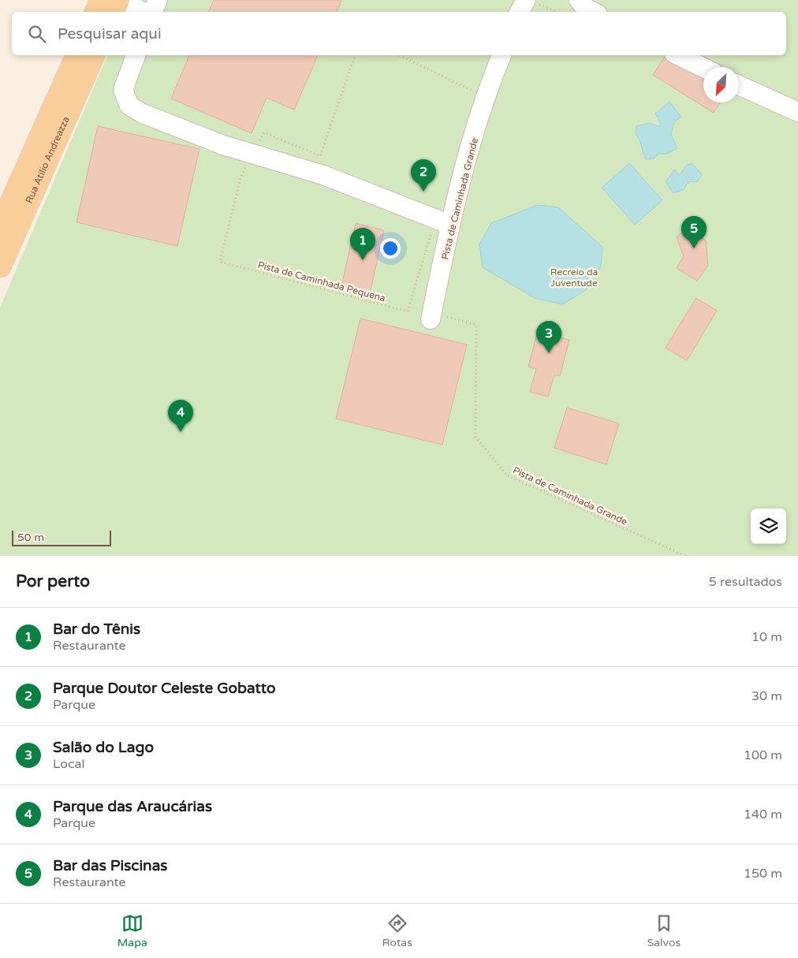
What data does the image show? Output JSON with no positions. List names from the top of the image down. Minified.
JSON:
{"streets":{"main road":["Rua Atílio Andreazza"],"path":["Pista de Caminhada Grande","Pista de Caminhada Pequena"]},"parks":["Recreio da Juventude"],"scale_bar":"50 m","north":"bottom left","page":{"search":"Pesquisar aqui","pins":["2","5","1","3","4"],"scale":"50 m","heading":["Por perto","5 resultados"],"list":[{"mark":"1","name":"Bar do Tênis","note":"Restaurante","value":"10 m"},{"mark":"2","name":"Parque Doutor Celeste Gobatto","note":"Parque","value":"30 m"},{"mark":"3","name":"Salão do Lago","note":"Local","value":"100 m"},{"mark":"4","name":"Parque das Araucárias","note":"Parque","value":"140 m"},{"mark":"5","name":"Bar das Piscinas","note":"Restaurante","value":"150 m"}],"nav":["Mapa","Rotas","Salvos"]}}
